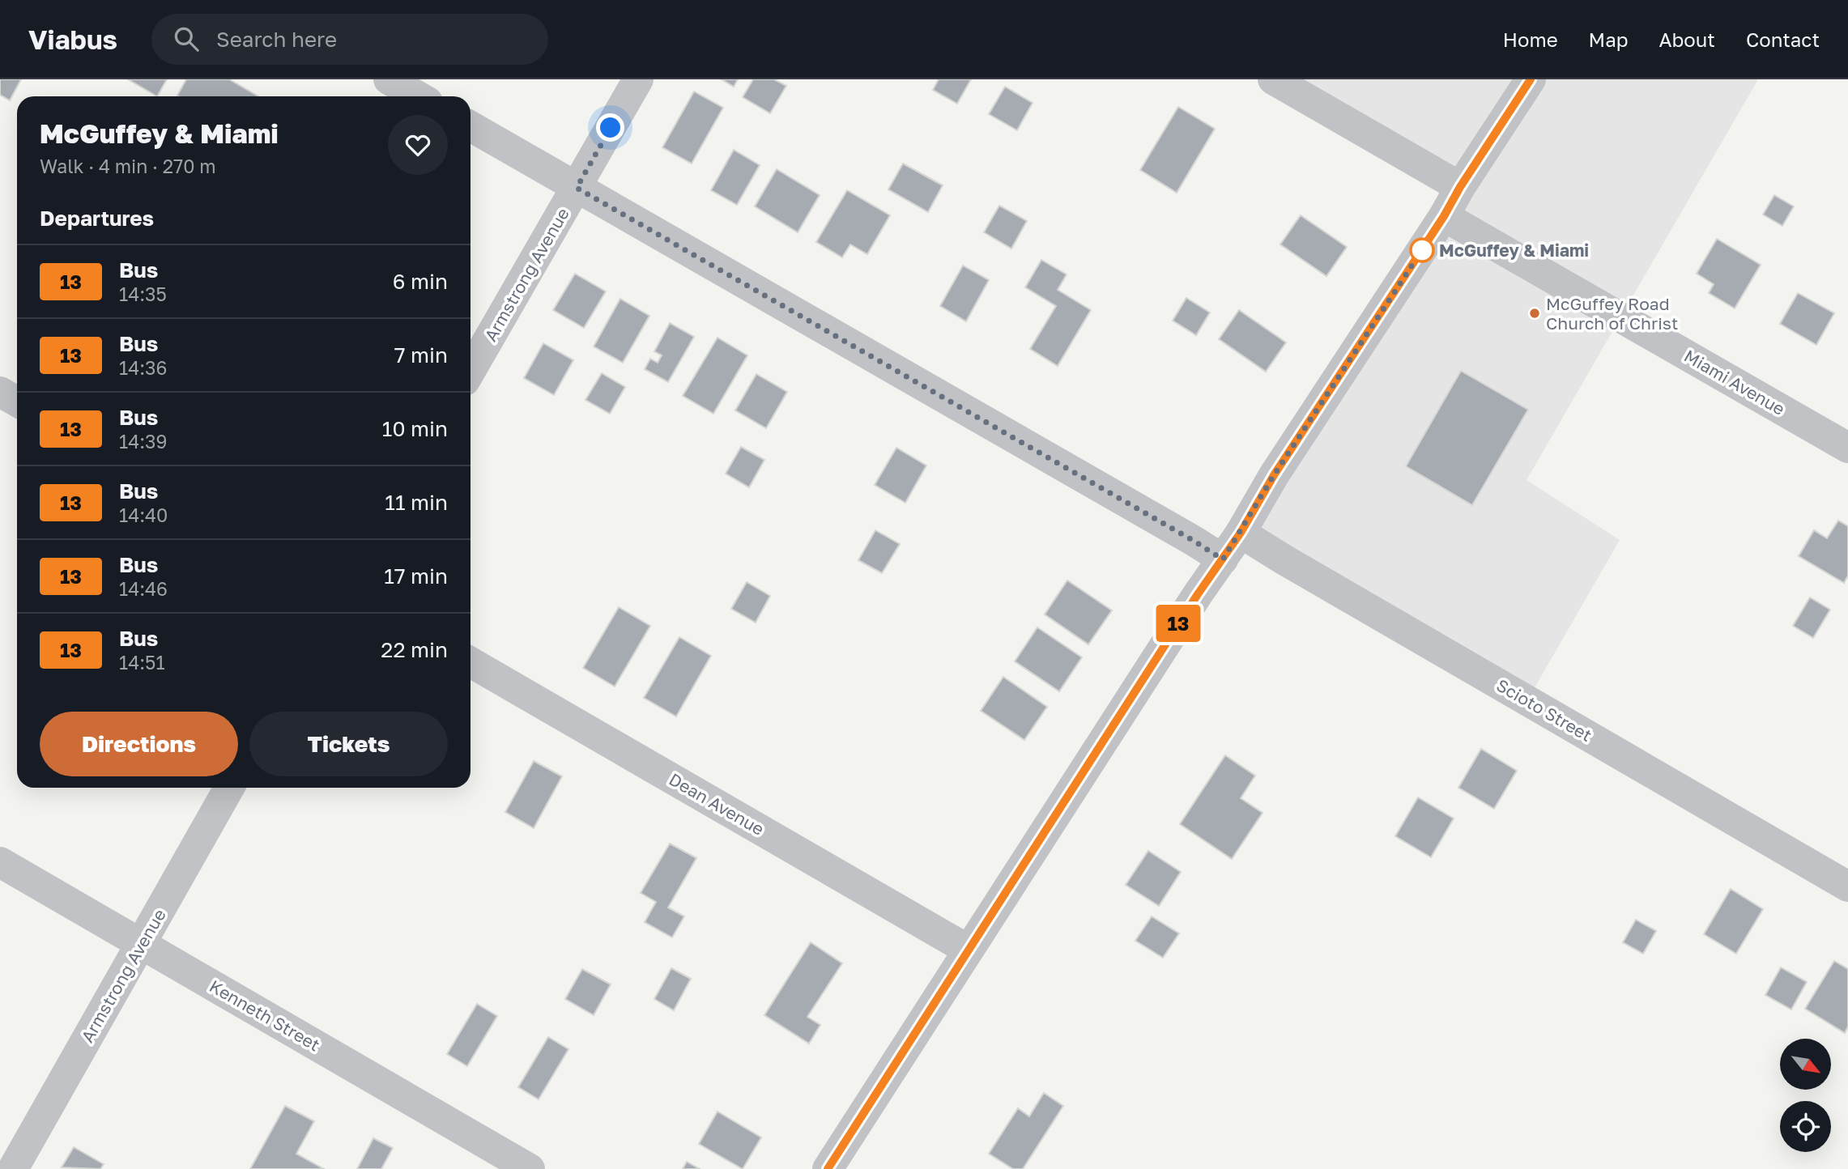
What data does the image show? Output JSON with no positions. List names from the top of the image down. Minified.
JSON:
{"streets":{"street":["Armstrong Avenue","Miami Avenue","Scioto Street","Dean Avenue","Kenneth Street"]},"crossings":[["Armstrong Avenue","Kenneth Street"]],"places":["McGuffey & Miami","McGuffey Road Church of Christ"],"lines":["bus line 13"],"north":"bottom right","page":{"header":"Viabus","search":"Search here","nav":["Home","Map","About","Contact"],"on_map":"13","heading":[["McGuffey & Miami","Walk · 4 min · 270 m"],"Departures"],"list":[{"mark":"13","name":"Bus","note":"14:35","value":"6 min"},{"mark":"13","name":"Bus","note":"14:36","value":"7 min"},{"mark":"13","name":"Bus","note":"14:39","value":"10 min"},{"mark":"13","name":"Bus","note":"14:40","value":"11 min"},{"mark":"13","name":"Bus","note":"14:46","value":"17 min"},{"mark":"13","name":"Bus","note":"14:51","value":"22 min"}],"buttons":["Directions","Tickets"]}}
